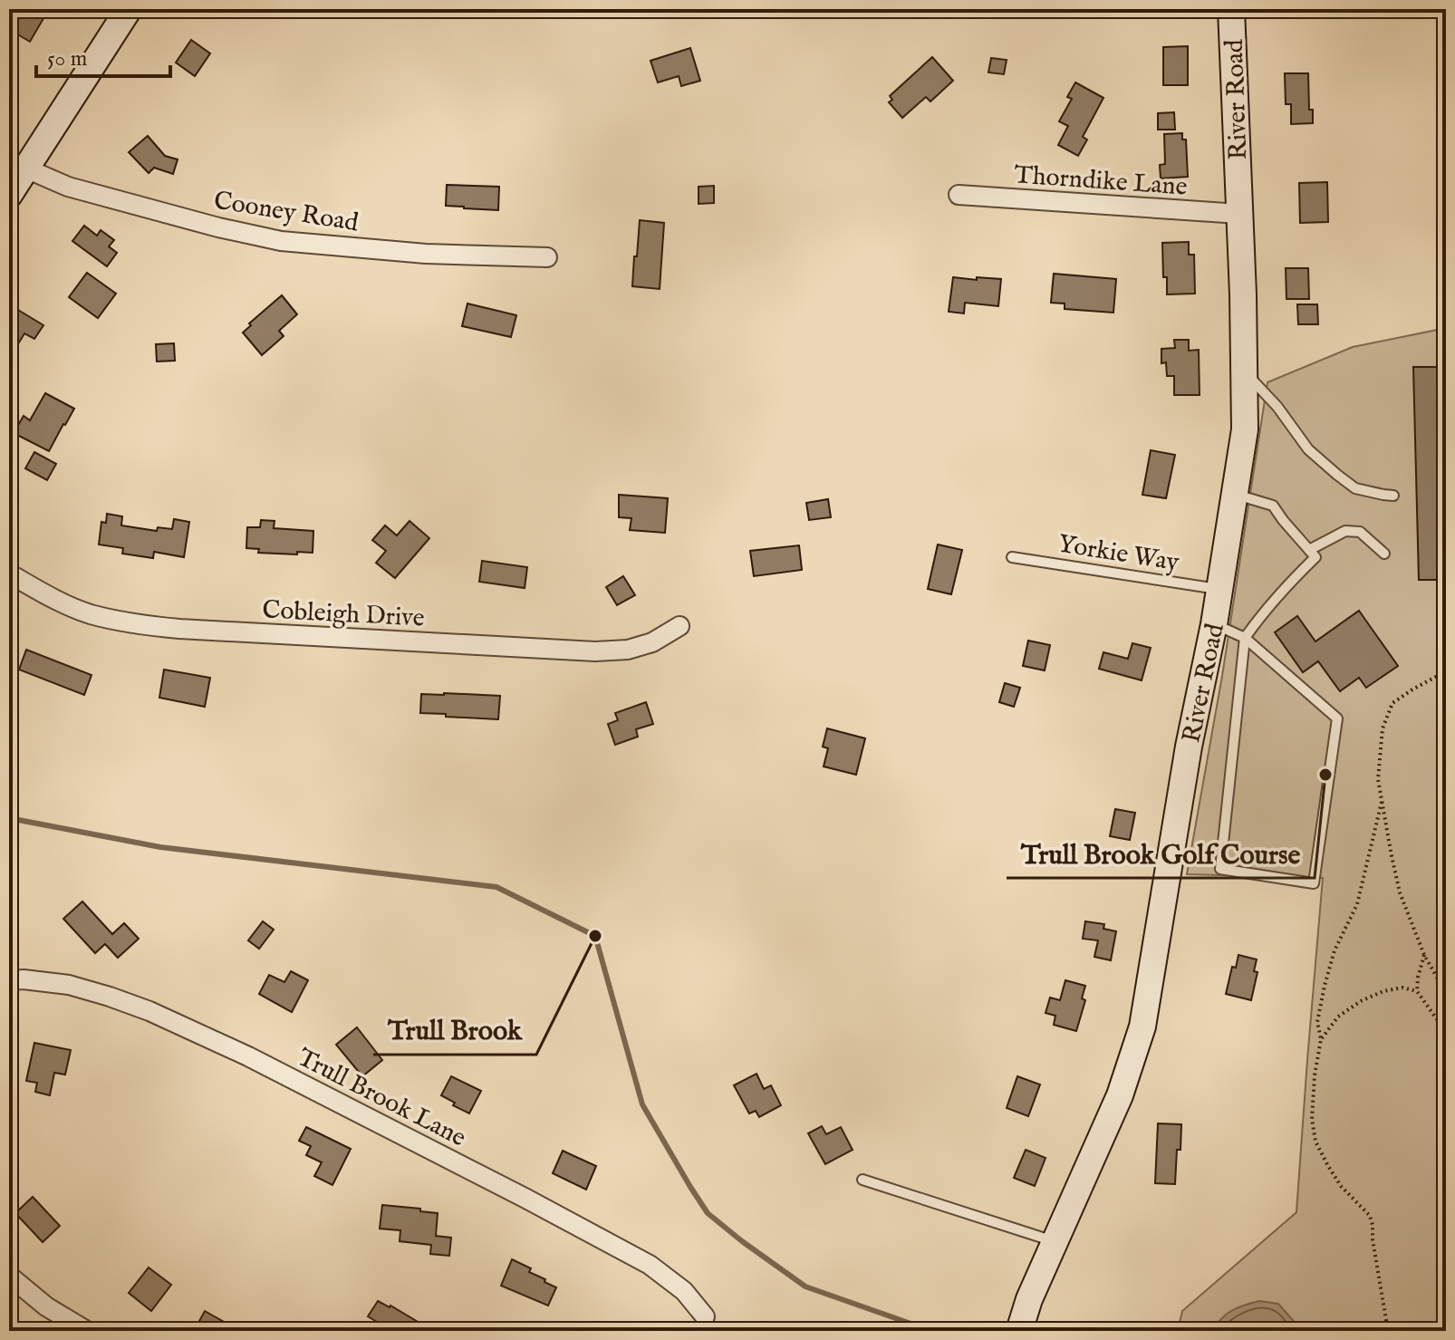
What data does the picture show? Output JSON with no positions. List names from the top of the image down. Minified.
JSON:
{"streets":{"main road":["River Road"],"street":["Thorndike Lane","Cooney Road","Cobleigh Drive","Trull Brook Lane"],"lane":["Yorkie Way"]},"crossings":[["River Road","Thorndike Lane"],["River Road","Yorkie Way"]],"places":["Trull Brook Golf Course","Trull Brook"],"scale_bar":"50 m"}
